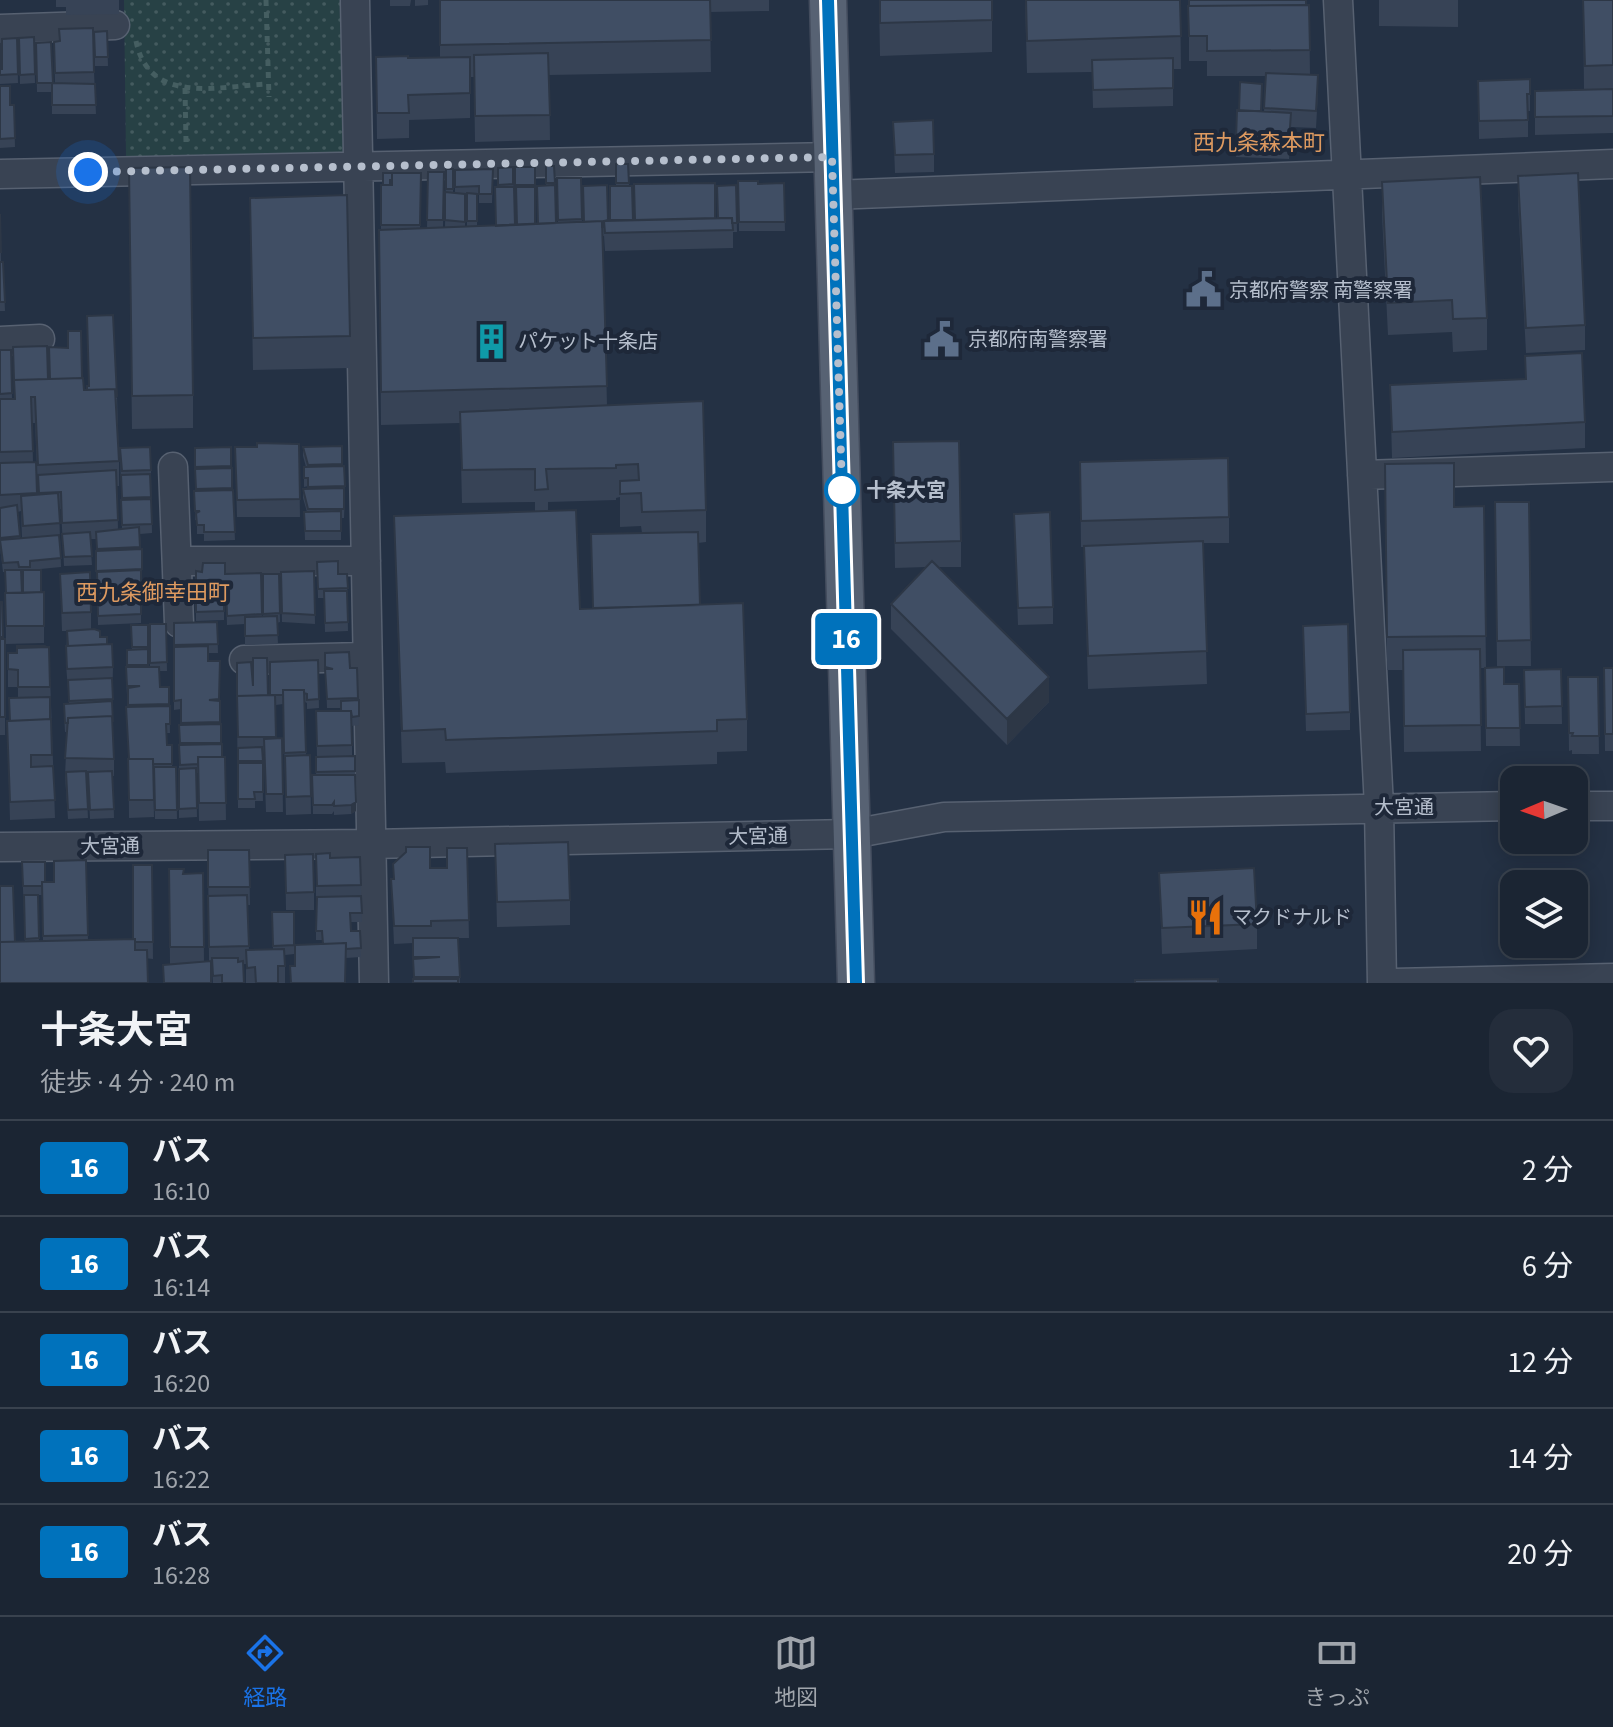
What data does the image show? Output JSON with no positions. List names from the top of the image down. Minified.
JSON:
{"streets":{"street":["大宮通"]},"districts":["西九条森本町","西九条御幸田町"],"places":{"public building":["京都府警察 南警察署","京都府南警察署"],"building":["パケット十条店"],"other":["十条大宮"],"restaurant":["マクドナルド"]},"lines":["bus line 16"],"north":"left","page":{"on_map":"16","heading":["十条大宮","徒歩 · 4 分 · 240 m"],"list":[{"mark":"16","name":"バス","note":"16:10","value":"2 分"},{"mark":"16","name":"バス","note":"16:14","value":"6 分"},{"mark":"16","name":"バス","note":"16:20","value":"12 分"},{"mark":"16","name":"バス","note":"16:22","value":"14 分"},{"mark":"16","name":"バス","note":"16:28","value":"20 分"}],"tabs":["経路","地図","きっぷ"]}}
